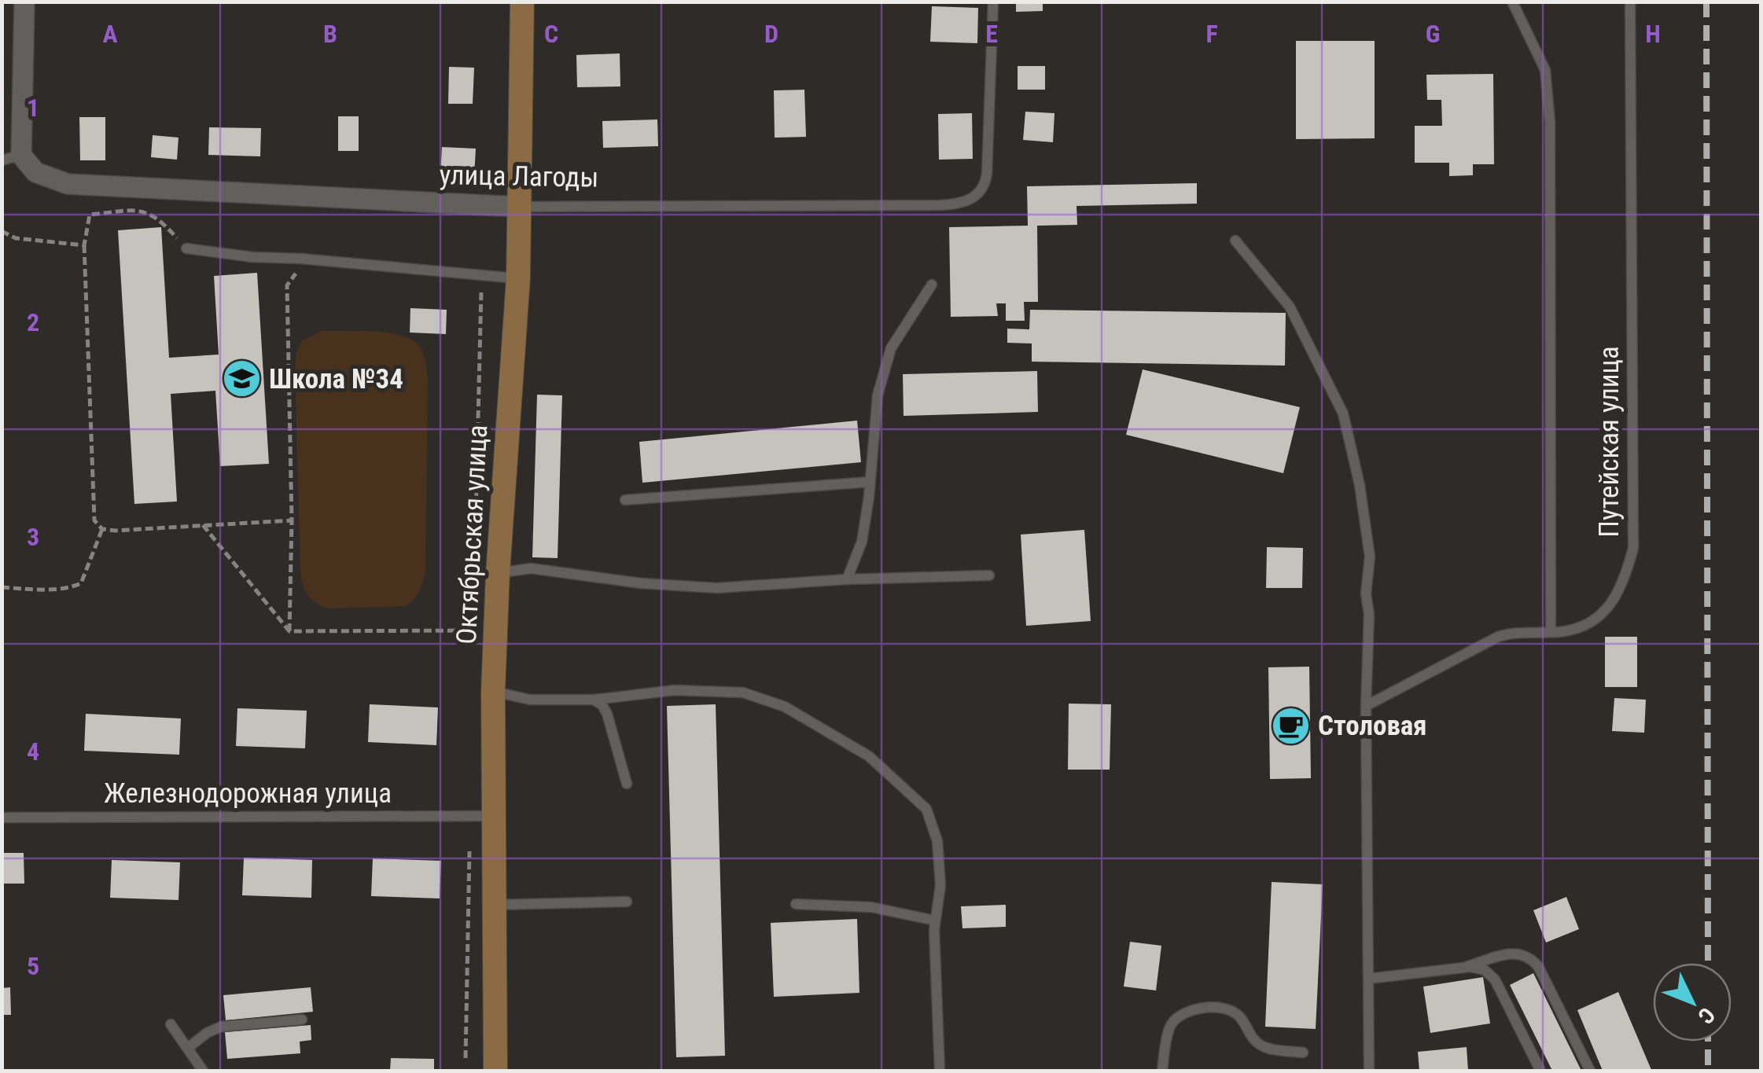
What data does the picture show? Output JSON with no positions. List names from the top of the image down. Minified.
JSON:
{"streets":{"main road":["Октябрьская улица"],"street":["улица Лагоды"],"lane":["Путейская улица","Железнодорожная улица"]},"crossings":[["улица Лагоды","Октябрьская улица"],["Октябрьская улица","Железнодорожная улица"]],"places":{"school or university":["Школа №34"],"cafe":["Столовая"]},"north":"bottom right","grid":{"columns":["A","B","C","D","E","F","G","H"],"rows":["1","2","3","4","5"]}}
